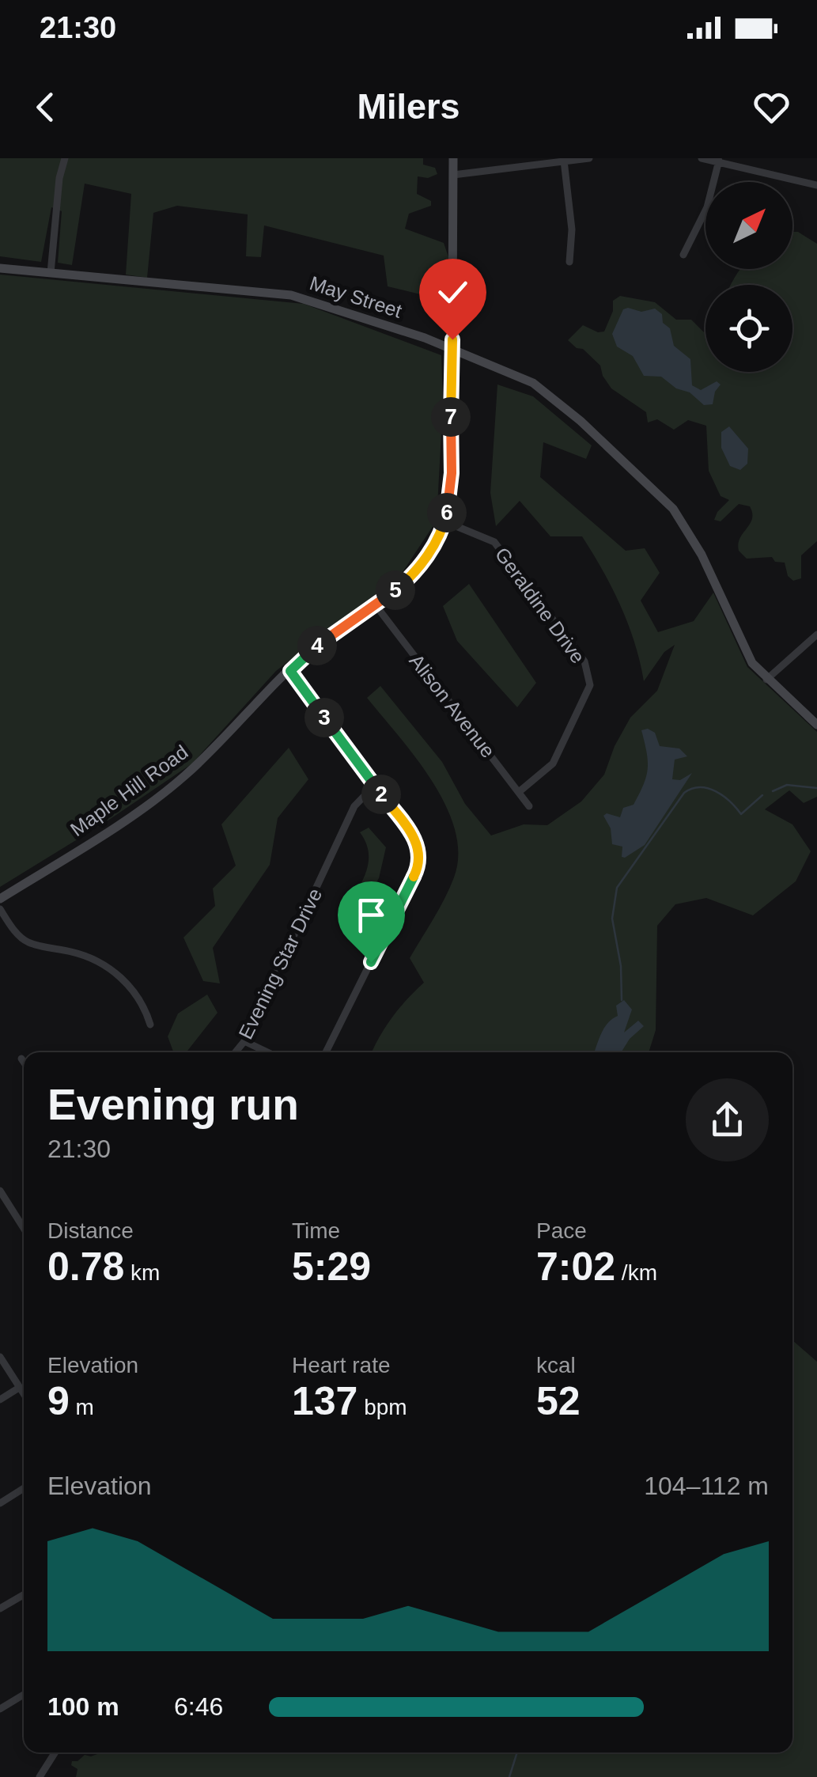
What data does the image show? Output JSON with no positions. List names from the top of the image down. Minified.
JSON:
{"streets":{"street":["May Street","Geraldine Drive","Alison Avenue","Maple Hill Road","Evening Star Drive"]},"crossings":[["May Street","Maple Hill Road"],["Geraldine Drive","Alison Avenue"],["Geraldine Drive","Maple Hill Road"],["Alison Avenue","Maple Hill Road"]],"north":"top right","page":{"status":"21:30","header":"Milers","pins":["7","6","5","4","3","2"],"heading":["Evening run","21:30"],"stats":[["Distance","0.78 km"],["Time","5:29"],["Pace","7:02 /km"],["Elevation","9 m"],["Heart rate","137 bpm"],["kcal","52"]],"chart":["Elevation","104–112 m"],"list":[{"name":"100 m","note":"6:46"}]}}
